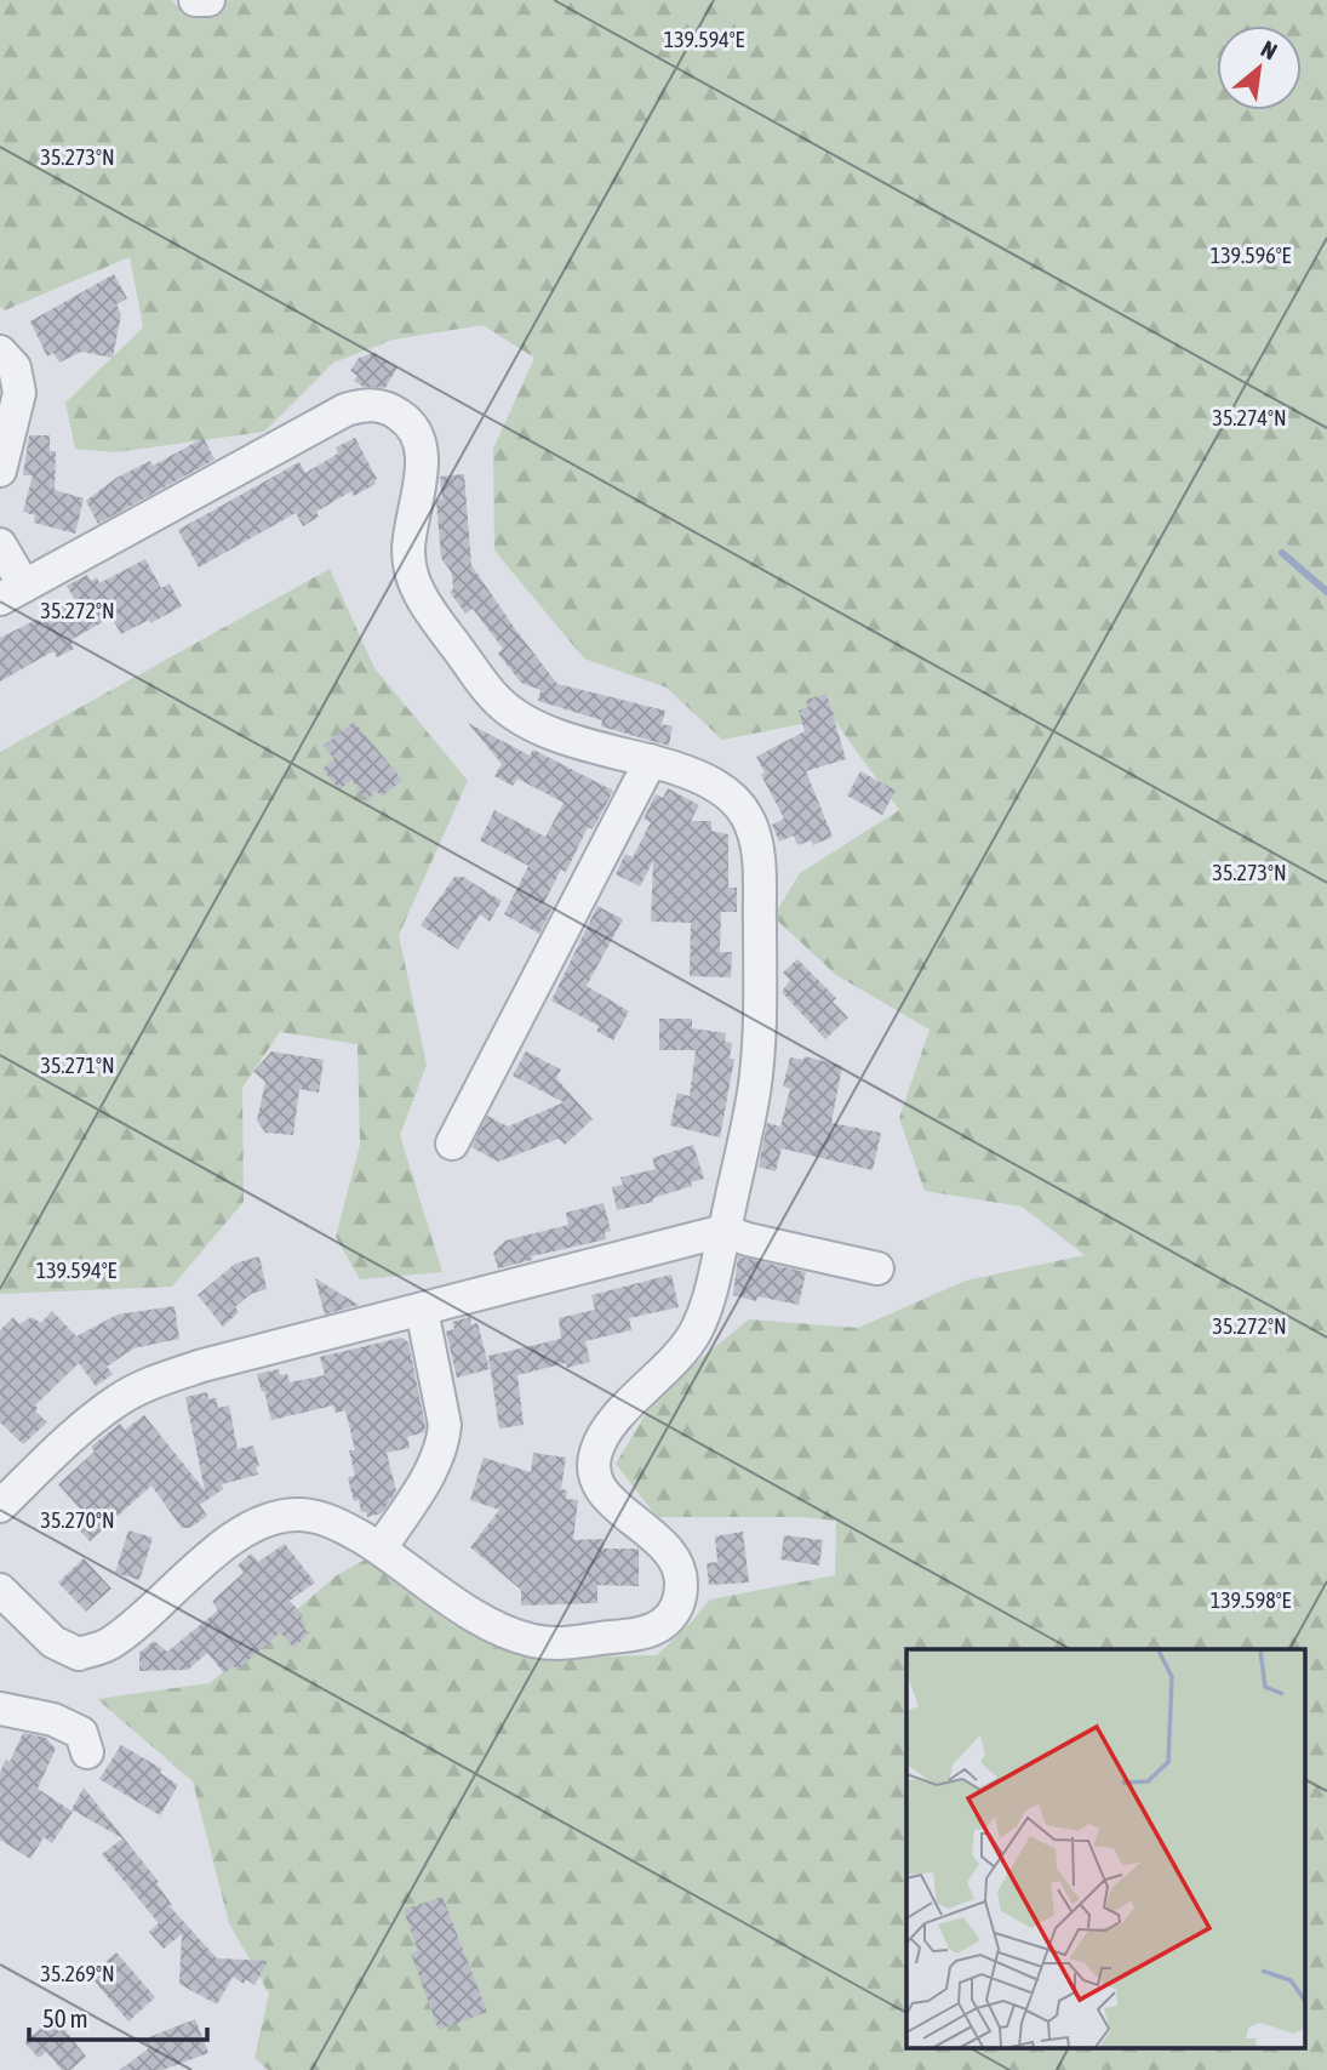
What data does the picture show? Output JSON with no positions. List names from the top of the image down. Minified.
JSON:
{"scale_bar":"50 m","north":"top right","coordinates":["139.594°E","35.273°N","139.596°E","35.274°N","35.272°N","35.271°N","35.270°N","139.598°E","35.269°N"]}
